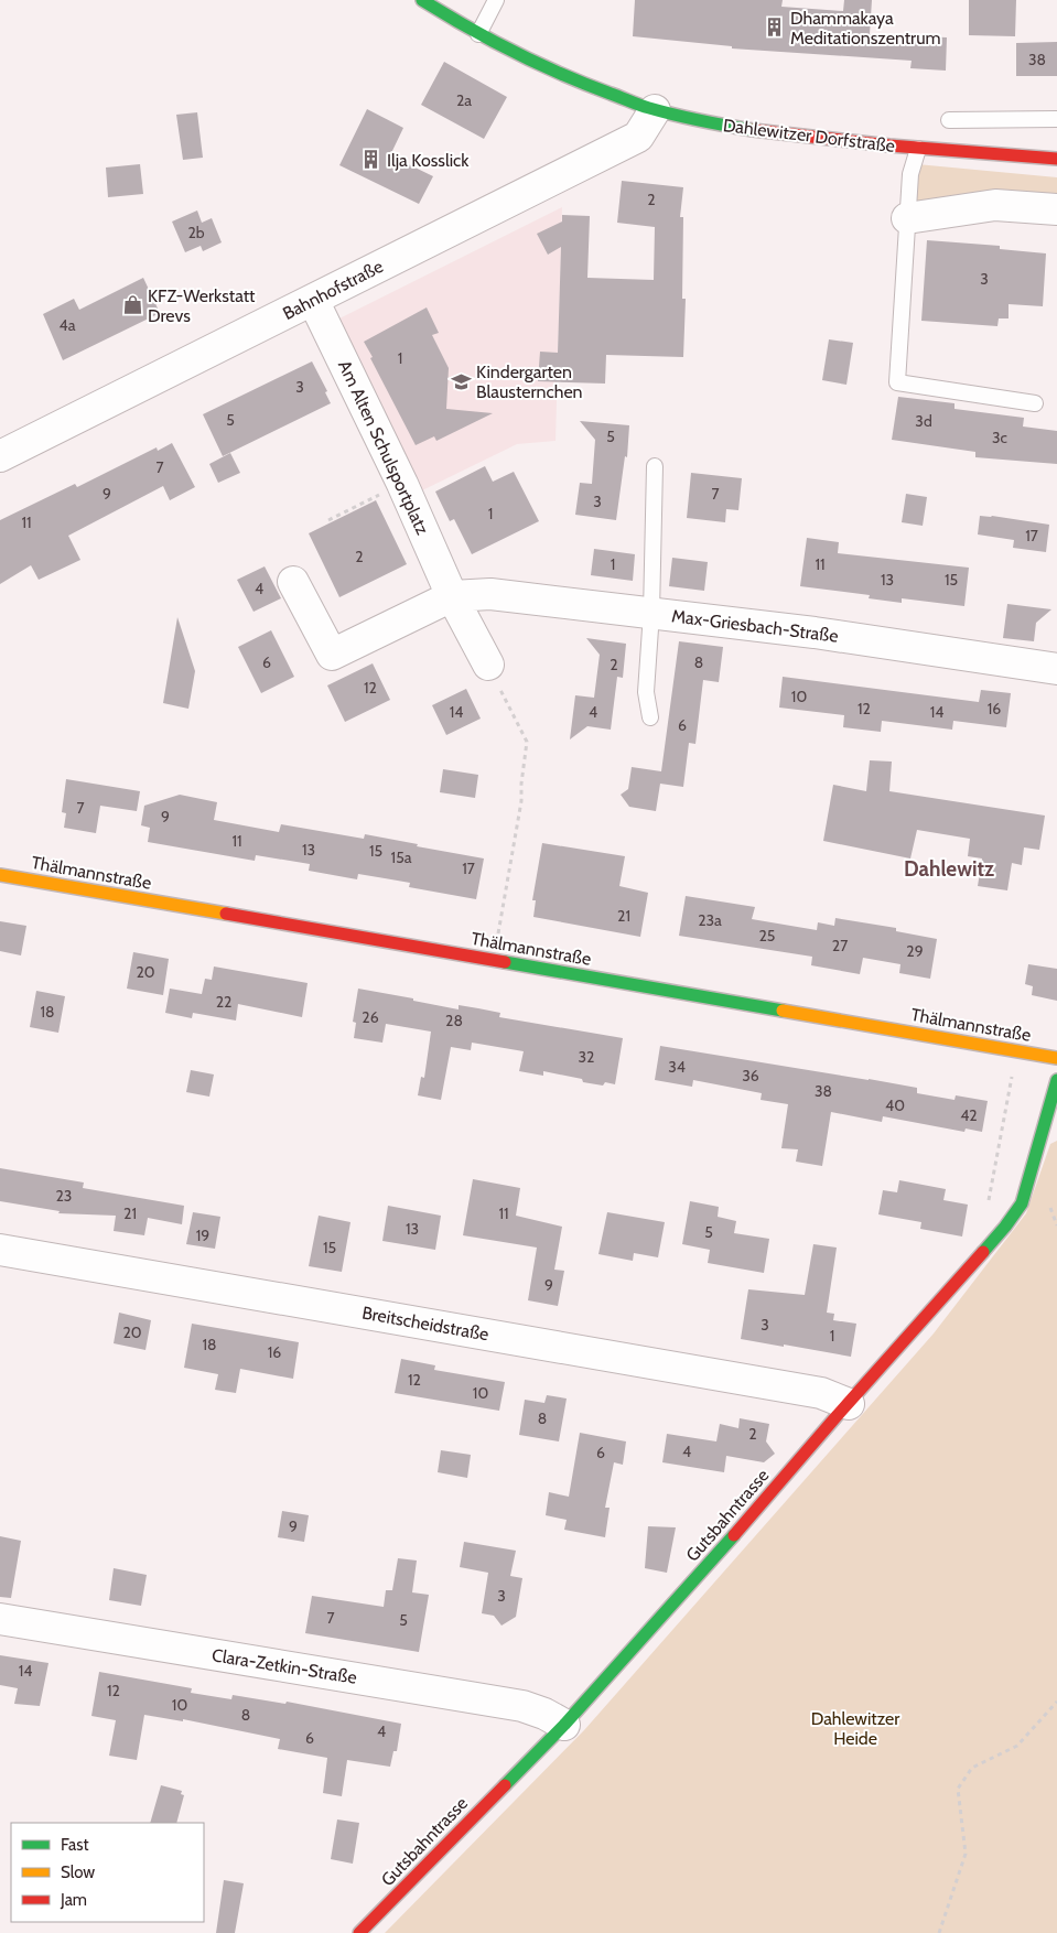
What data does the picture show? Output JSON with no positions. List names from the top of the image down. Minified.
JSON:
{"streets":{"street":["Dahlewitzer Dorfstraße","Bahnhofstraße","Am Alten Schulsportplatz","Max-Griesbach-Straße","Thälmannstraße","Breitscheidstraße","Gutsbahntrasse","Clara-Zetkin-Straße"]},"crossings":[["Dahlewitzer Dorfstraße","Bahnhofstraße"],["Bahnhofstraße","Am Alten Schulsportplatz"],["Am Alten Schulsportplatz","Max-Griesbach-Straße"],["Breitscheidstraße","Gutsbahntrasse"],["Gutsbahntrasse","Clara-Zetkin-Straße"]],"districts":["Dahlewitz"],"parks":["Dahlewitzer Heide"],"places":{"building":["Dhammakaya Meditationszentrum","Ilja Kosslick"],"shop":["KFZ-Werkstatt Drevs"],"school or university":["Kindergarten Blausternchen"]},"house_numbers":["38","2a","2","2b","3","4a","1","3","5","3d","5","3c","7","9","7","3","1","11","17","2","1","11","13","15","4","6","8","2","12","10","12","16","14","4","14","6","7","9","11","13","15","15a","17","21","23a","25","27","29","20","22","18","26","28","32","34","36","38","40","42","23","21","11","13","5","19","15","9","3","20","1","18","16","12","10","8","2","4","6","9","3","7","5","14","12","10","8","4","6"],"legend":["Fast","Slow","Jam"]}
